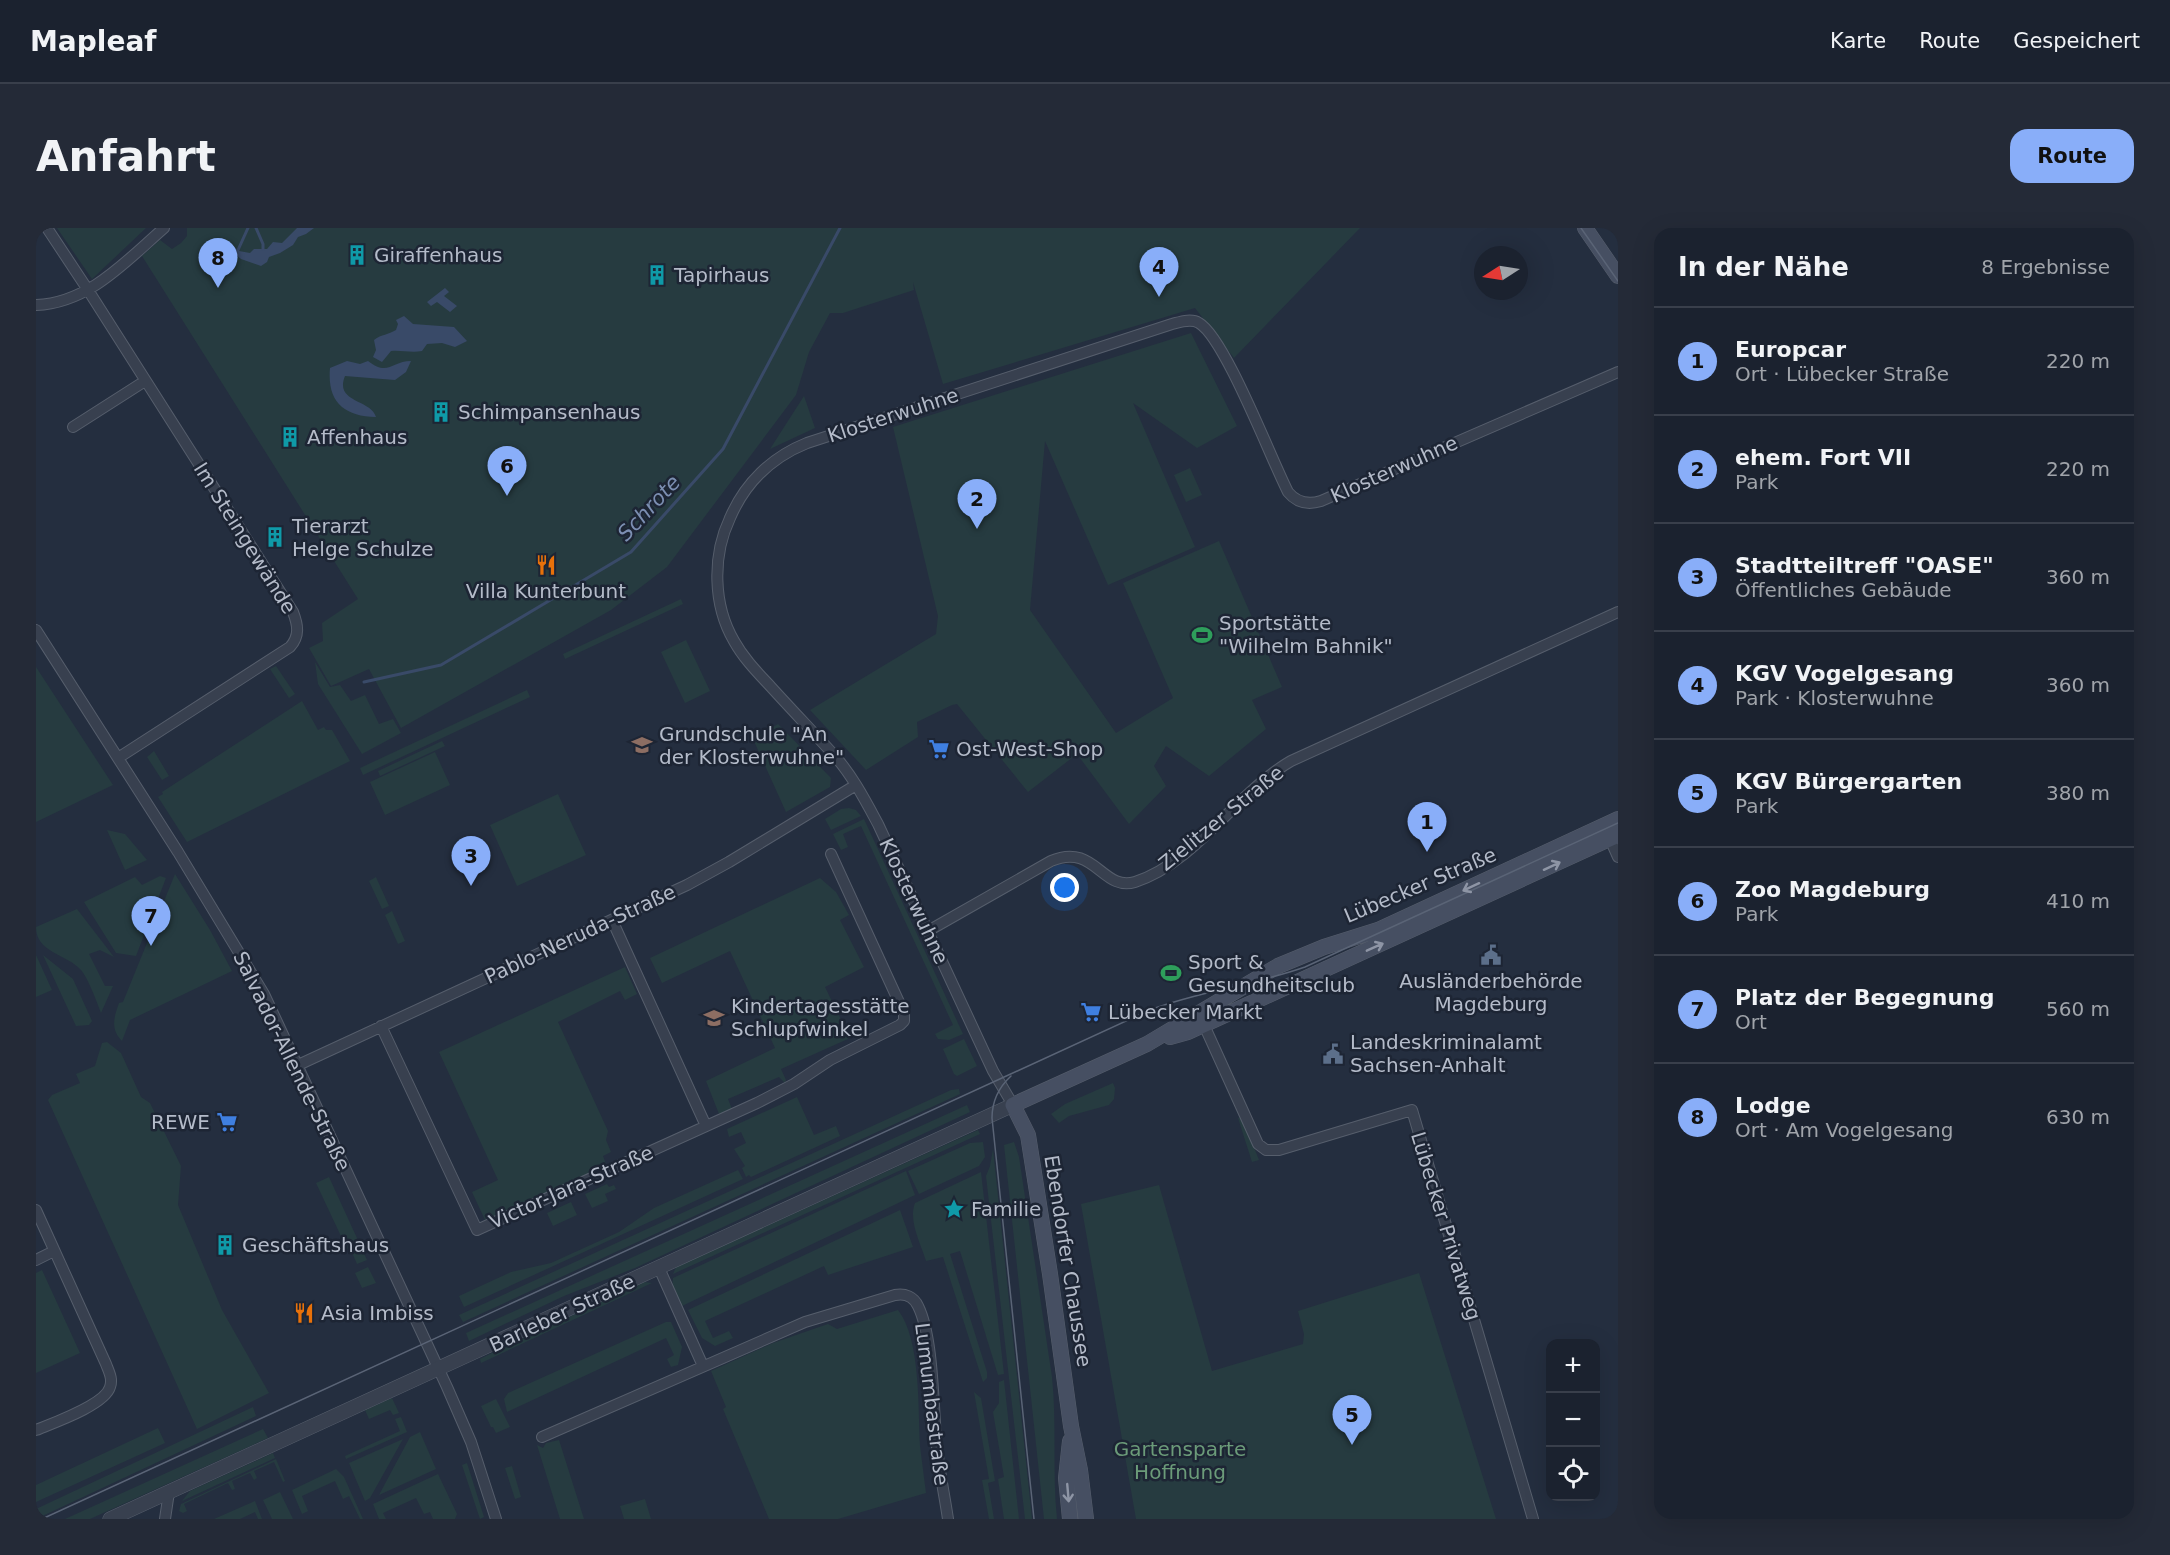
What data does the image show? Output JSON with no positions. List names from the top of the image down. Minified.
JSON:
{"streets":{"main road":["Lübecker Straße","Ebendorfer Chaussee"],"street":["Klosterwuhne","Im Steingewände","Zielitzer Straße","Pablo-Neruda-Straße","Salvador-Allende-Straße","Victor-Jara-Straße","Lübecker Privatweg","Barleber Straße","Lumumbastraße"]},"crossings":[["Klosterwuhne","Zielitzer Straße"],["Klosterwuhne","Lübecker Straße"],["Klosterwuhne","Pablo-Neruda-Straße"],["Klosterwuhne","Ebendorfer Chaussee"],["Klosterwuhne","Barleber Straße"],["Im Steingewände","Salvador-Allende-Straße"],["Lübecker Straße","Lübecker Privatweg"],["Lübecker Straße","Ebendorfer Chaussee"],["Lübecker Straße","Barleber Straße"],["Pablo-Neruda-Straße","Salvador-Allende-Straße"],["Pablo-Neruda-Straße","Victor-Jara-Straße"],["Salvador-Allende-Straße","Barleber Straße"],["Ebendorfer Chaussee","Barleber Straße"]],"water":["Schrote"],"parks":["Gartensparte Hoffnung"],"places":{"building":["Giraffenhaus","Tapirhaus","Schimpansenhaus","Affenhaus","Tierarzt Helge Schulze","Geschäftshaus"],"restaurant":["Villa Kunterbunt","Asia Imbiss"],"sports":["Sportstätte \"Wilhelm Bahnik\"","Sport & Gesundheitsclub"],"school or university":["Grundschule \"An der Klosterwuhne\"","Kindertagesstätte Schlupfwinkel"],"supermarket":["Ost-West-Shop","Lübecker Markt","REWE"],"public building":["Ausländerbehörde Magdeburg","Landeskriminalamt Sachsen-Anhalt"],"place":["Familie"]},"north":"left","page":{"header":"Mapleaf","nav":["Karte","Route","Gespeichert"],"buttons":"Route","title":"Anfahrt","heading":["In der Nähe","8 Ergebnisse"],"pins":["8","4","6","2","1","3","7","5"],"list":[{"mark":"1","name":"Europcar","note":"Ort · Lübecker Straße","value":"220 m"},{"mark":"2","name":"ehem. Fort VII","note":"Park","value":"220 m"},{"mark":"3","name":"Stadtteiltreff \"OASE\"","note":"Öffentliches Gebäude","value":"360 m"},{"mark":"4","name":"KGV Vogelgesang","note":"Park · Klosterwuhne","value":"360 m"},{"mark":"5","name":"KGV Bürgergarten","note":"Park","value":"380 m"},{"mark":"6","name":"Zoo Magdeburg","note":"Park","value":"410 m"},{"mark":"7","name":"Platz der Begegnung","note":"Ort","value":"560 m"},{"mark":"8","name":"Lodge","note":"Ort · Am Vogelgesang","value":"630 m"}],"map_buttons":["+","−"]}}
